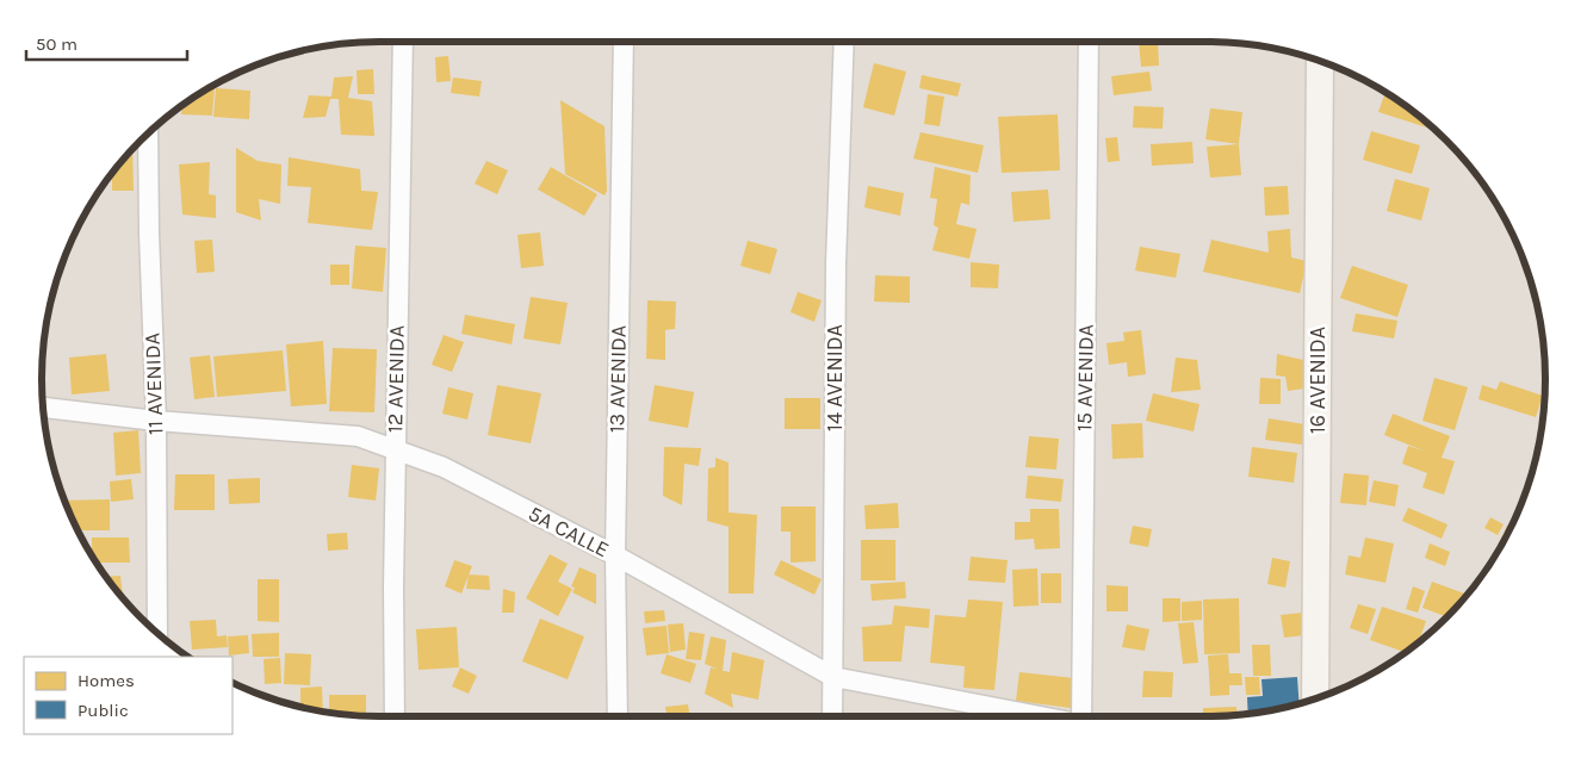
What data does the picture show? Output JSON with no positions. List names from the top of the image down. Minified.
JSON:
{"streets":{"main road":["16 AVENIDA"],"street":["14 AVENIDA","15 AVENIDA","12 AVENIDA","13 AVENIDA","11 AVENIDA","5A CALLE"]},"crossings":[["14 AVENIDA","5A CALLE"],["12 AVENIDA","5A CALLE"],["13 AVENIDA","5A CALLE"],["11 AVENIDA","5A CALLE"]],"legend":["Homes","Public"],"scale_bar":"50 m"}
